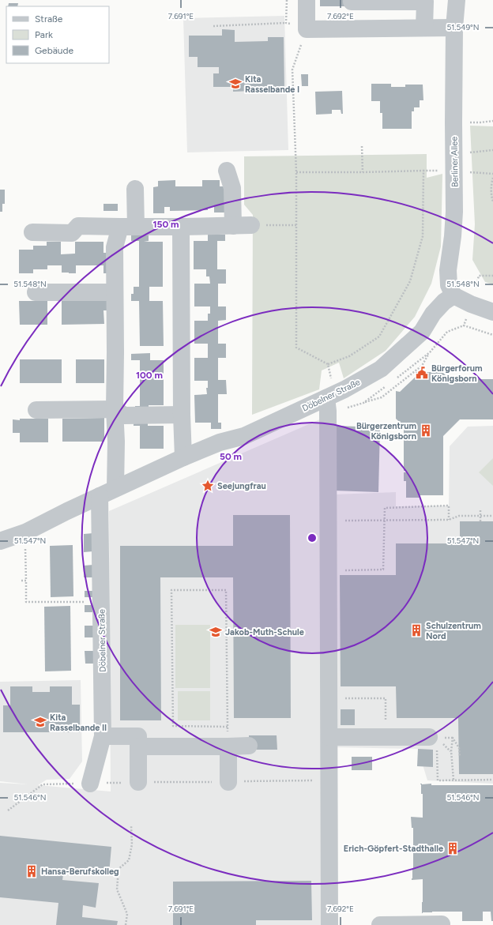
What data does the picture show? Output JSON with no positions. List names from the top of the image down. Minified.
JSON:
{"streets":{"street":["Berliner Allee","Döbelner Straße"]},"crossings":[["Berliner Allee","Döbelner Straße"]],"places":{"school or university":["Kita Rasselbande I","Jakob-Muth-Schule","Kita Rasselbande II"],"public building":["Bürgerforum Königsborn"],"building":["Bürgerzentrum Königsborn","Schulzentrum Nord","Erich-Göpfert-Stadthalle","Hansa-Berufskolleg"],"place":["Seejungfrau"]},"legend":["Straße","Park","Gebäude"],"coordinates":["7.691°E","7.692°E","51.549°N","51.548°N","51.547°N","51.546°N"],"rings":["150 m","100 m","50 m"]}
